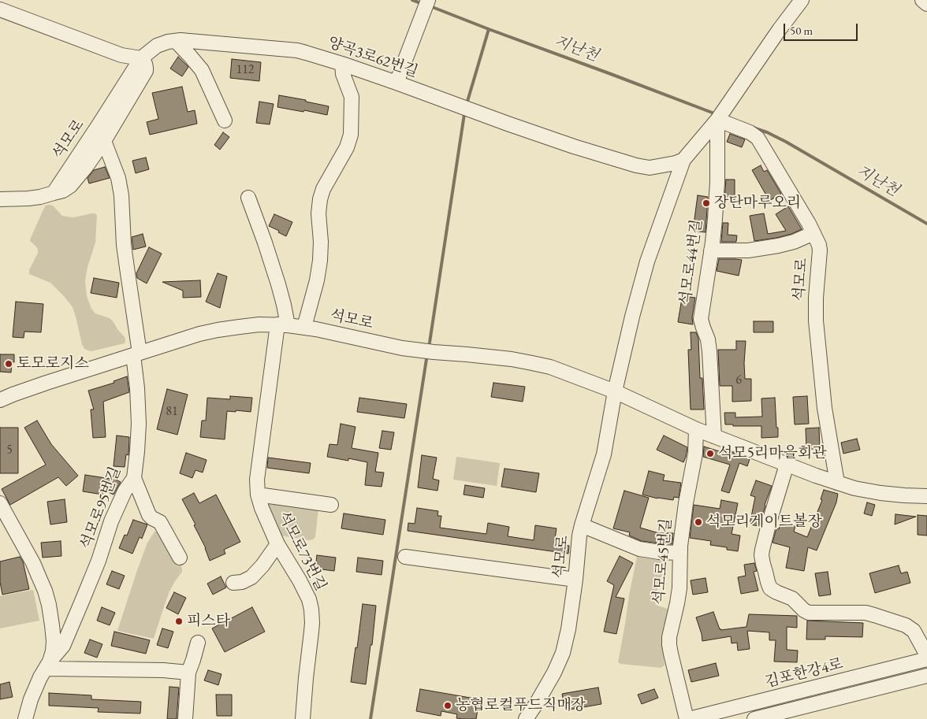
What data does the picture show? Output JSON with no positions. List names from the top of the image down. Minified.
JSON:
{"streets":{"street":["양곡3로62번길","석모로","석모로44번길","석모로95번길","석모로73번길","석모로45번길","김포한강4로"]},"crossings":[["양곡3로62번길","석모로"],["석모로","석모로44번길"],["석모로","석모로95번길"],["석모로","석모로73번길"],["석모로","석모로45번길"],["석모로45번길","김포한강4로"]],"water":["지난천"],"places":["장단마루오리","토모로지스","석모5리마을회관","석모리게이트볼장","피스타","농협로컬푸드직매장"],"house_numbers":["112","6","81","5"],"scale_bar":"50 m"}
